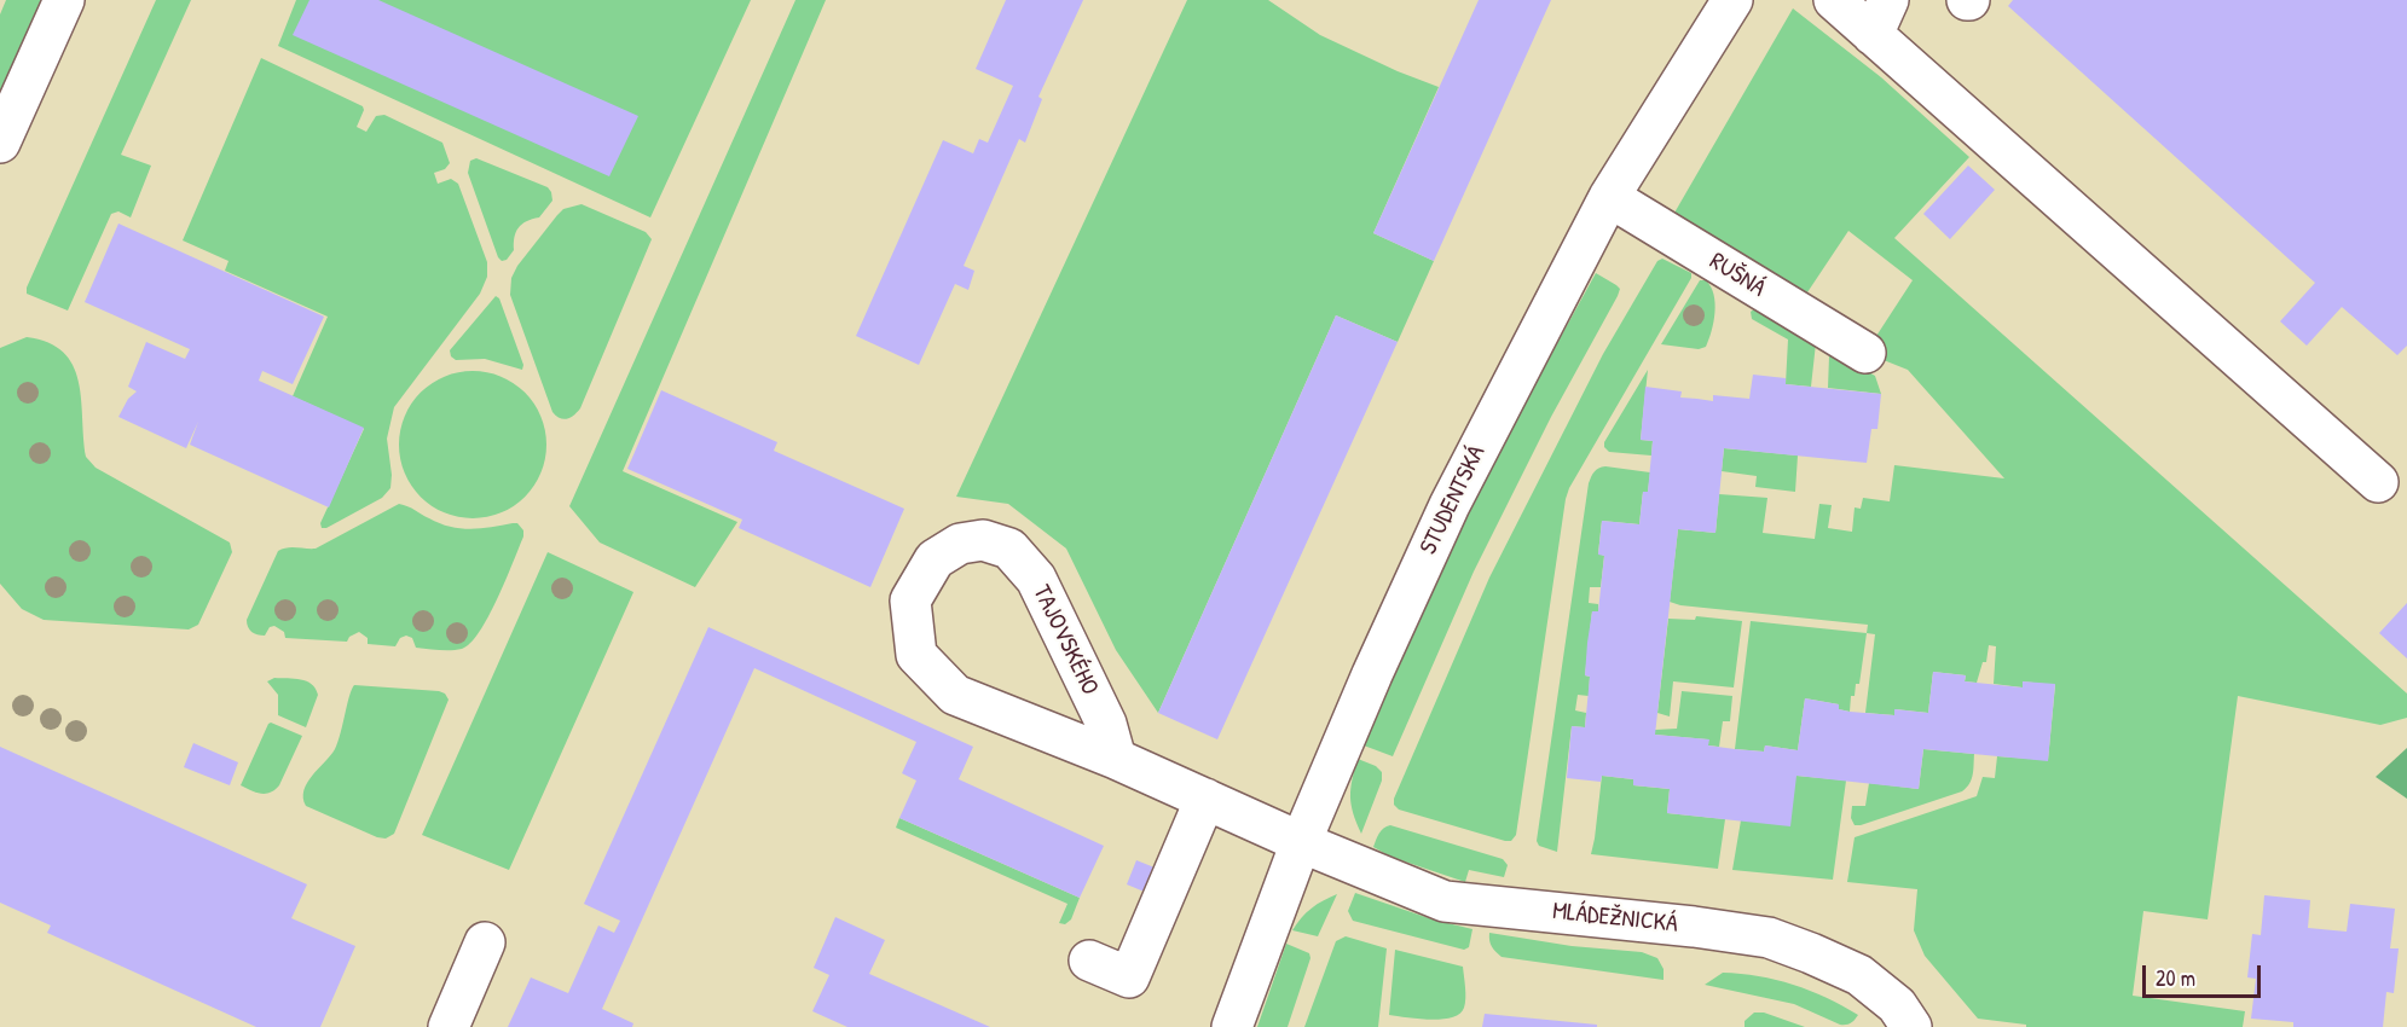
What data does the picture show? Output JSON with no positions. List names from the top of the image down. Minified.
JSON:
{"streets":{"street":["RUŠNÁ","STUDENTSKÁ","TAJOVSKÉHO","MLÁDEŽNICKÁ"]},"crossings":[["RUŠNÁ","STUDENTSKÁ"],["STUDENTSKÁ","TAJOVSKÉHO"],["STUDENTSKÁ","MLÁDEŽNICKÁ"],["TAJOVSKÉHO","MLÁDEŽNICKÁ"]],"scale_bar":"20 m"}
